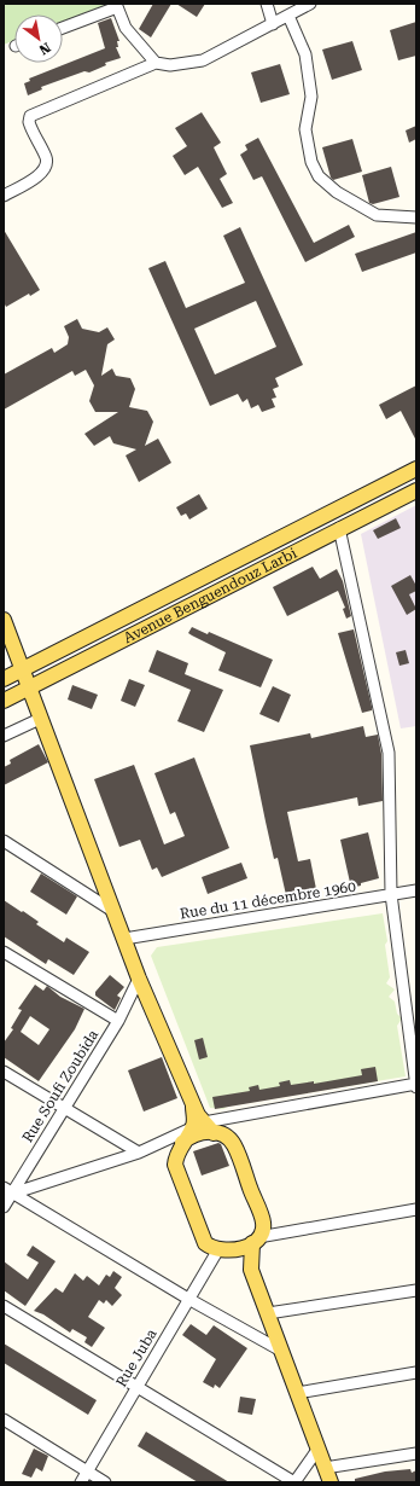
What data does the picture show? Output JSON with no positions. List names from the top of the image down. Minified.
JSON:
{"streets":{"main road":["Avenue Benguendouz Larbi"],"street":["Rue du 11 décembre 1960","Rue Soufi Zoubida","Rue Juba"]},"north":"bottom right"}
